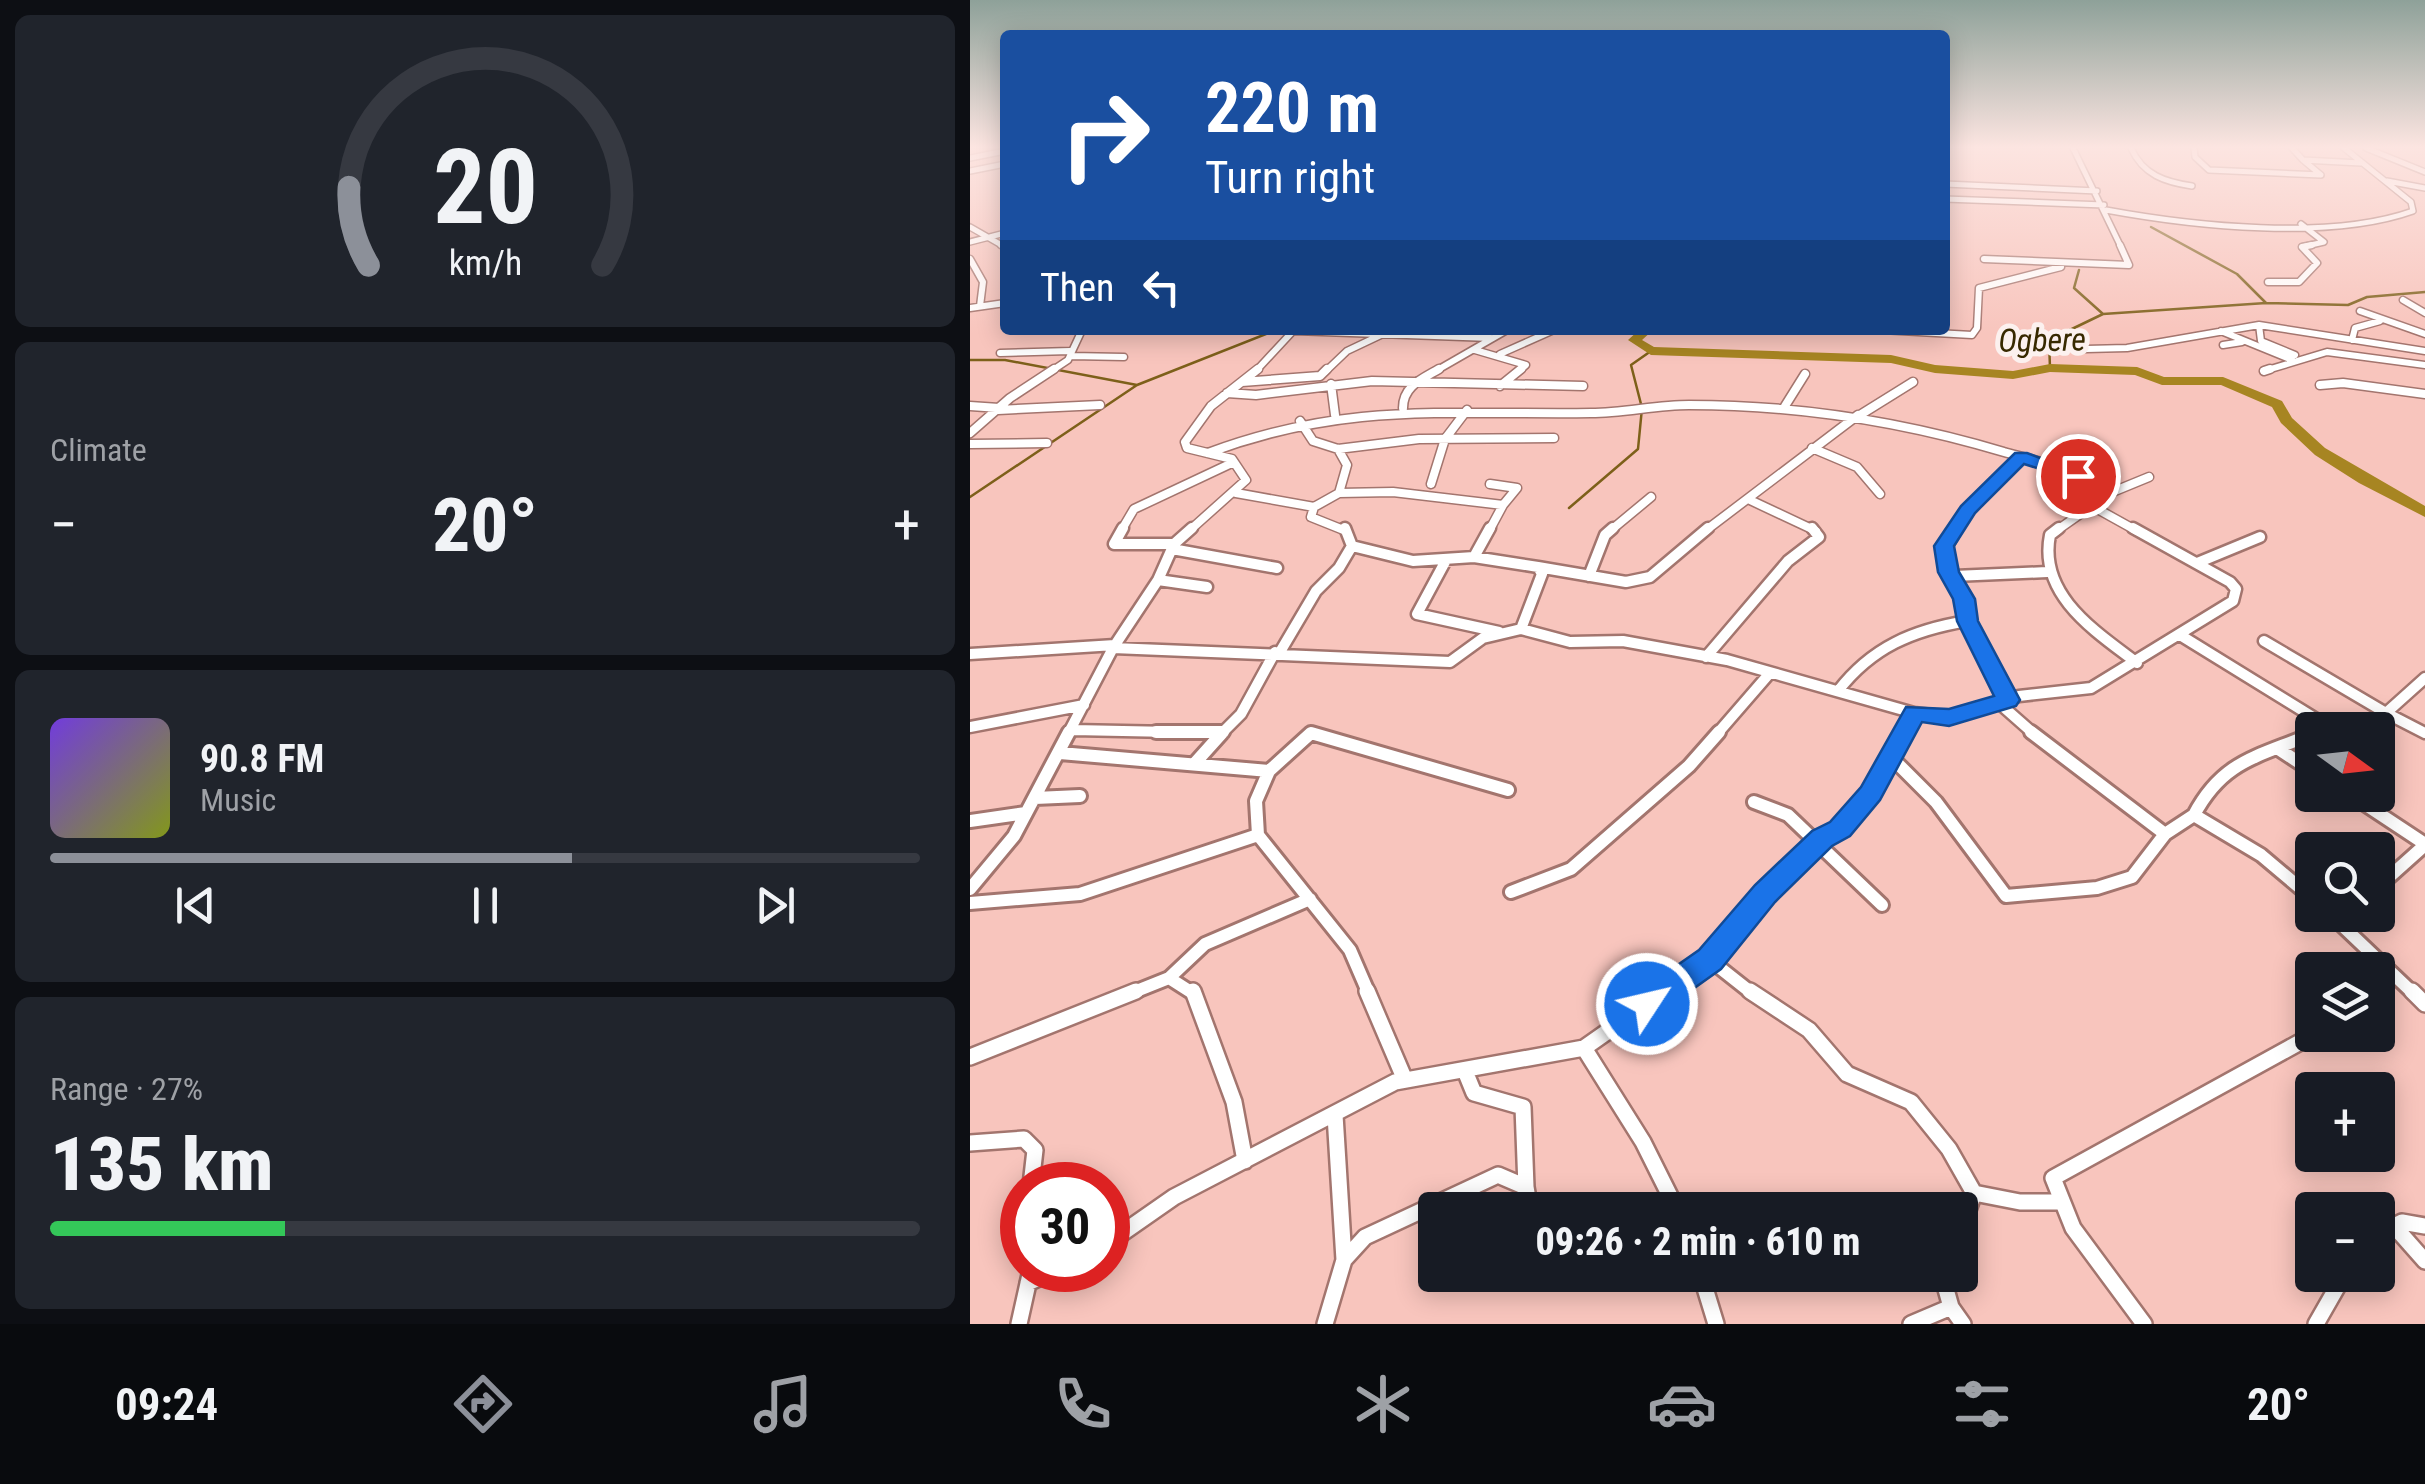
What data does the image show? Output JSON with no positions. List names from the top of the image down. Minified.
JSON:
{"water":["Ogbere"],"north":"right","page":{"turn":["220 m","Turn right"],"then":"Then","tile":["Climate",["Range · 27%","135 km"]],"heat":["−","20°","+"],"map_buttons":["+","−"],"song":["90.8 FM","Music"],"limit":"30","trip":"09:26 · 2 min · 610 m","tabs":["09:24","20°"],"gauge":["20","km/h"]}}
